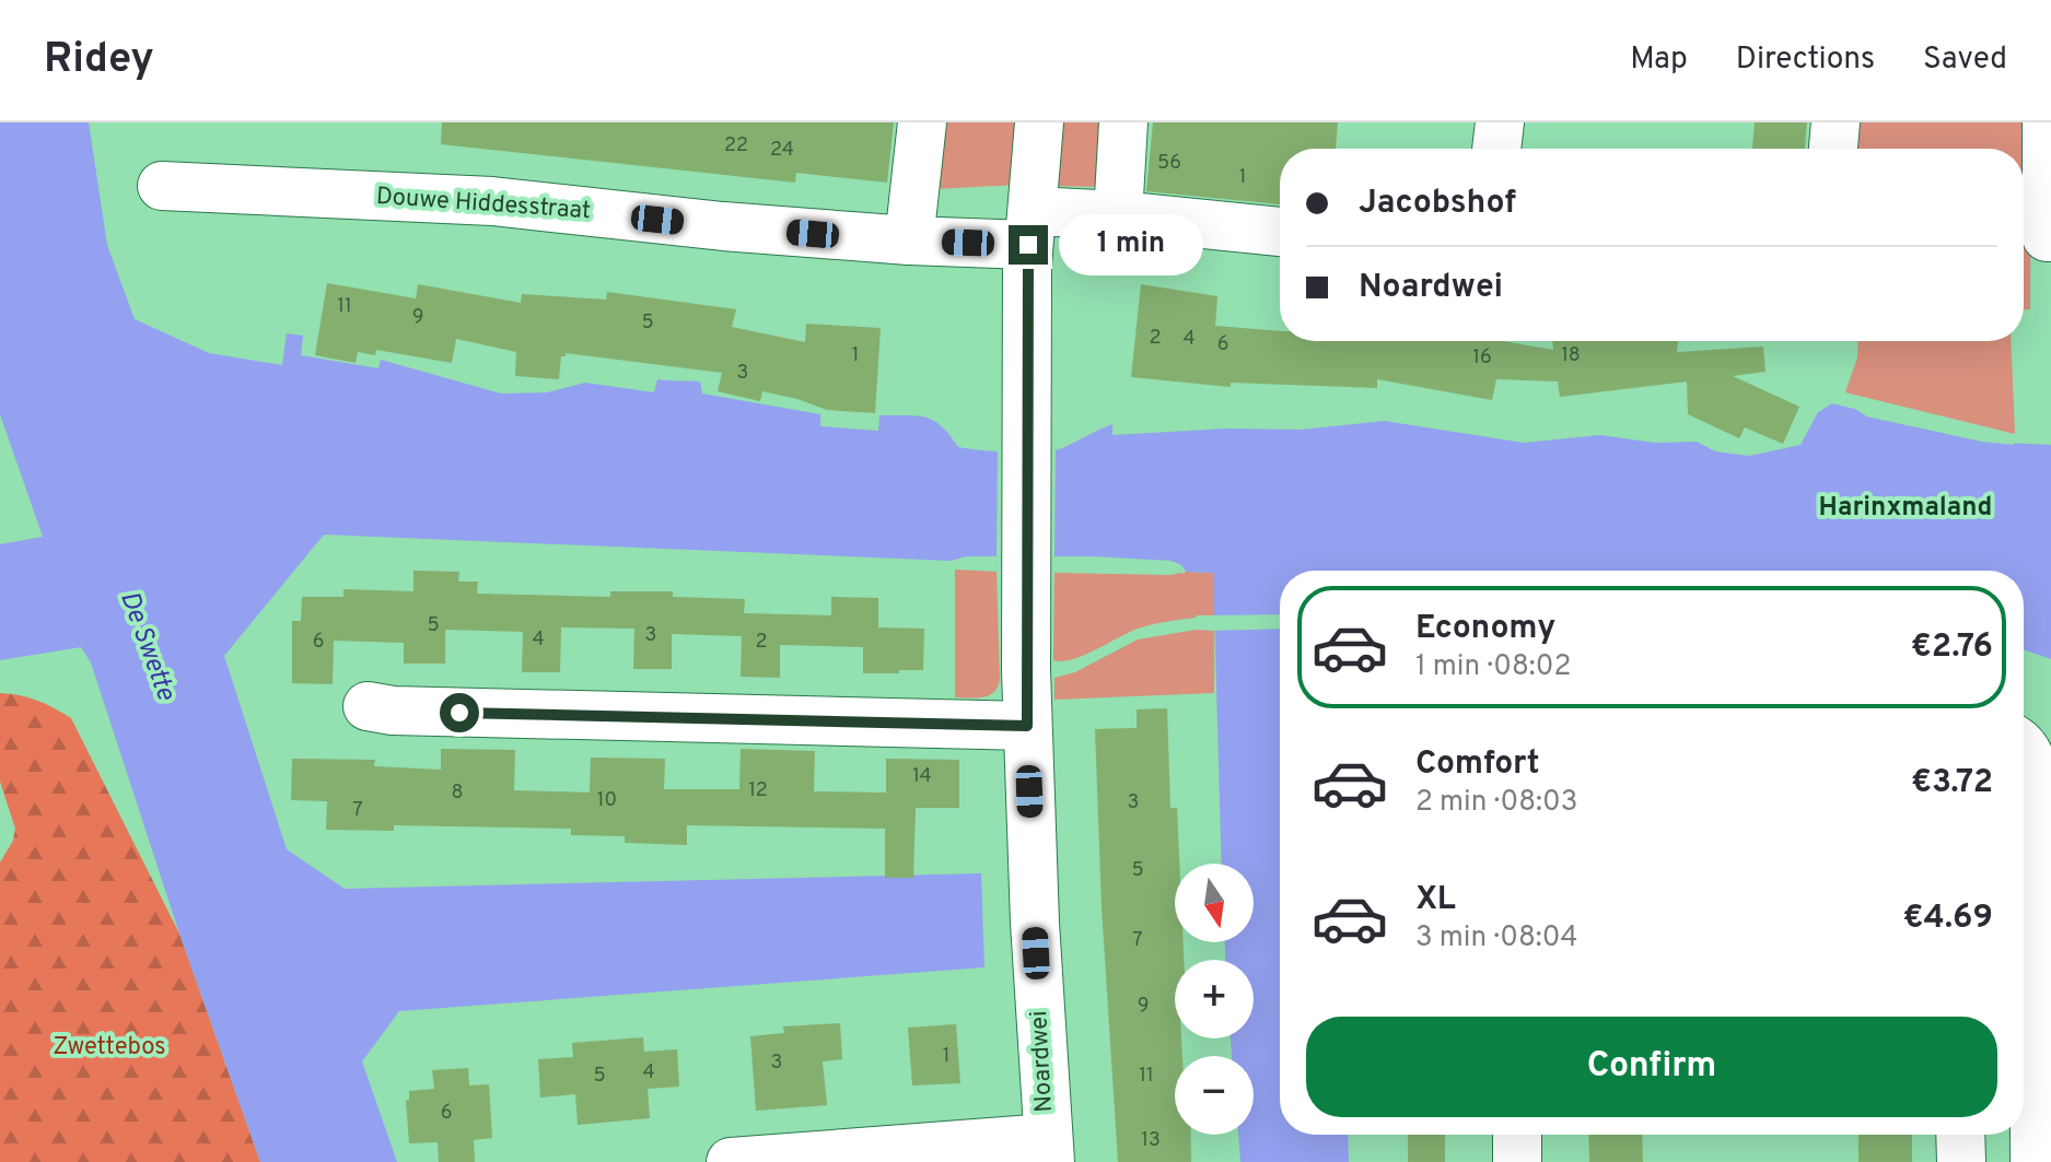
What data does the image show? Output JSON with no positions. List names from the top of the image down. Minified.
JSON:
{"streets":{"street":["Douwe Hiddesstraat","Noardwei"]},"crossings":[["Douwe Hiddesstraat","Noardwei"]],"districts":["Harinxmaland"],"water":["De Swette"],"parks":["Zwettebos"],"house_numbers":["22","24","56","1","11","9","5","2","4","6","1","18","16","3","5","3","4","6","2","14","12","8","10","3","7","5","7","9","1","3","4","5","11","6","13"],"north":"bottom","page":{"header":"Ridey","nav":["Map","Directions","Saved"],"banner":["Jacobshof","Noardwei"],"bubble":"1 min","list":[{"name":"Economy","note":"1 min · 08:02","value":"€2.76"},{"name":"Comfort","note":"2 min · 08:03","value":"€3.72"},{"name":"XL","note":"3 min · 08:04","value":"€4.69"}],"map_buttons":["+","−"],"buttons":"Confirm"}}
